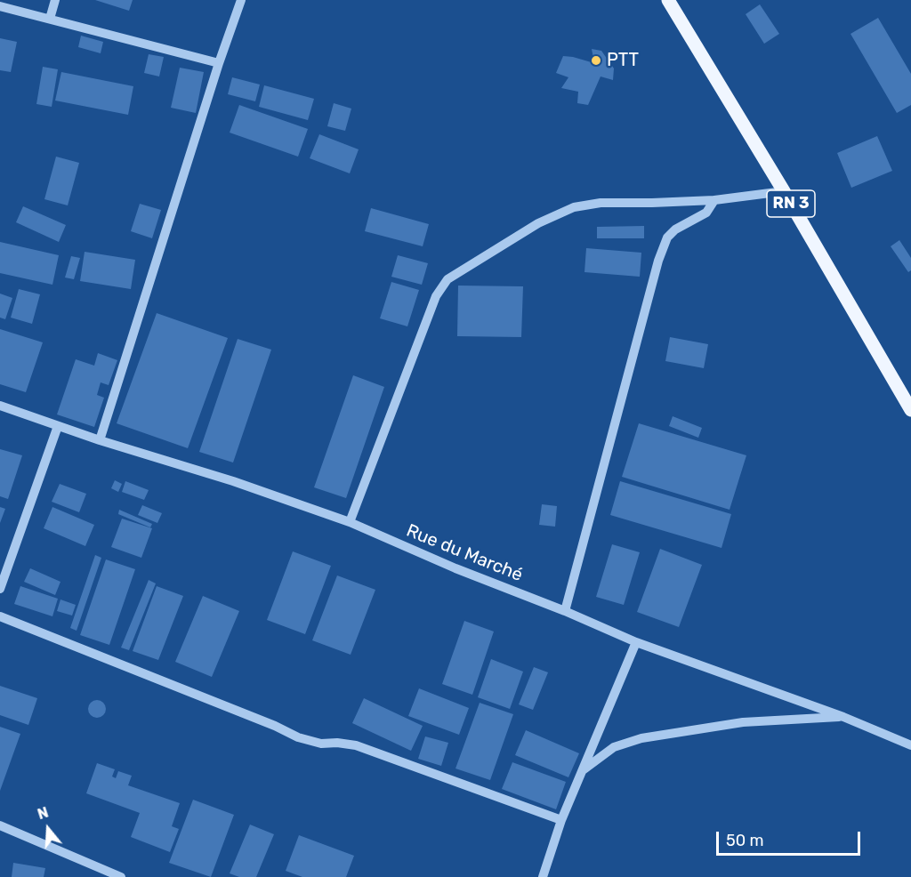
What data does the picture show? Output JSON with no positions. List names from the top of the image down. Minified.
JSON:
{"streets":{"main road":["RN 3"],"street":["Rue du Marché"]},"places":["PTT"],"scale_bar":"50 m","north":"top"}
